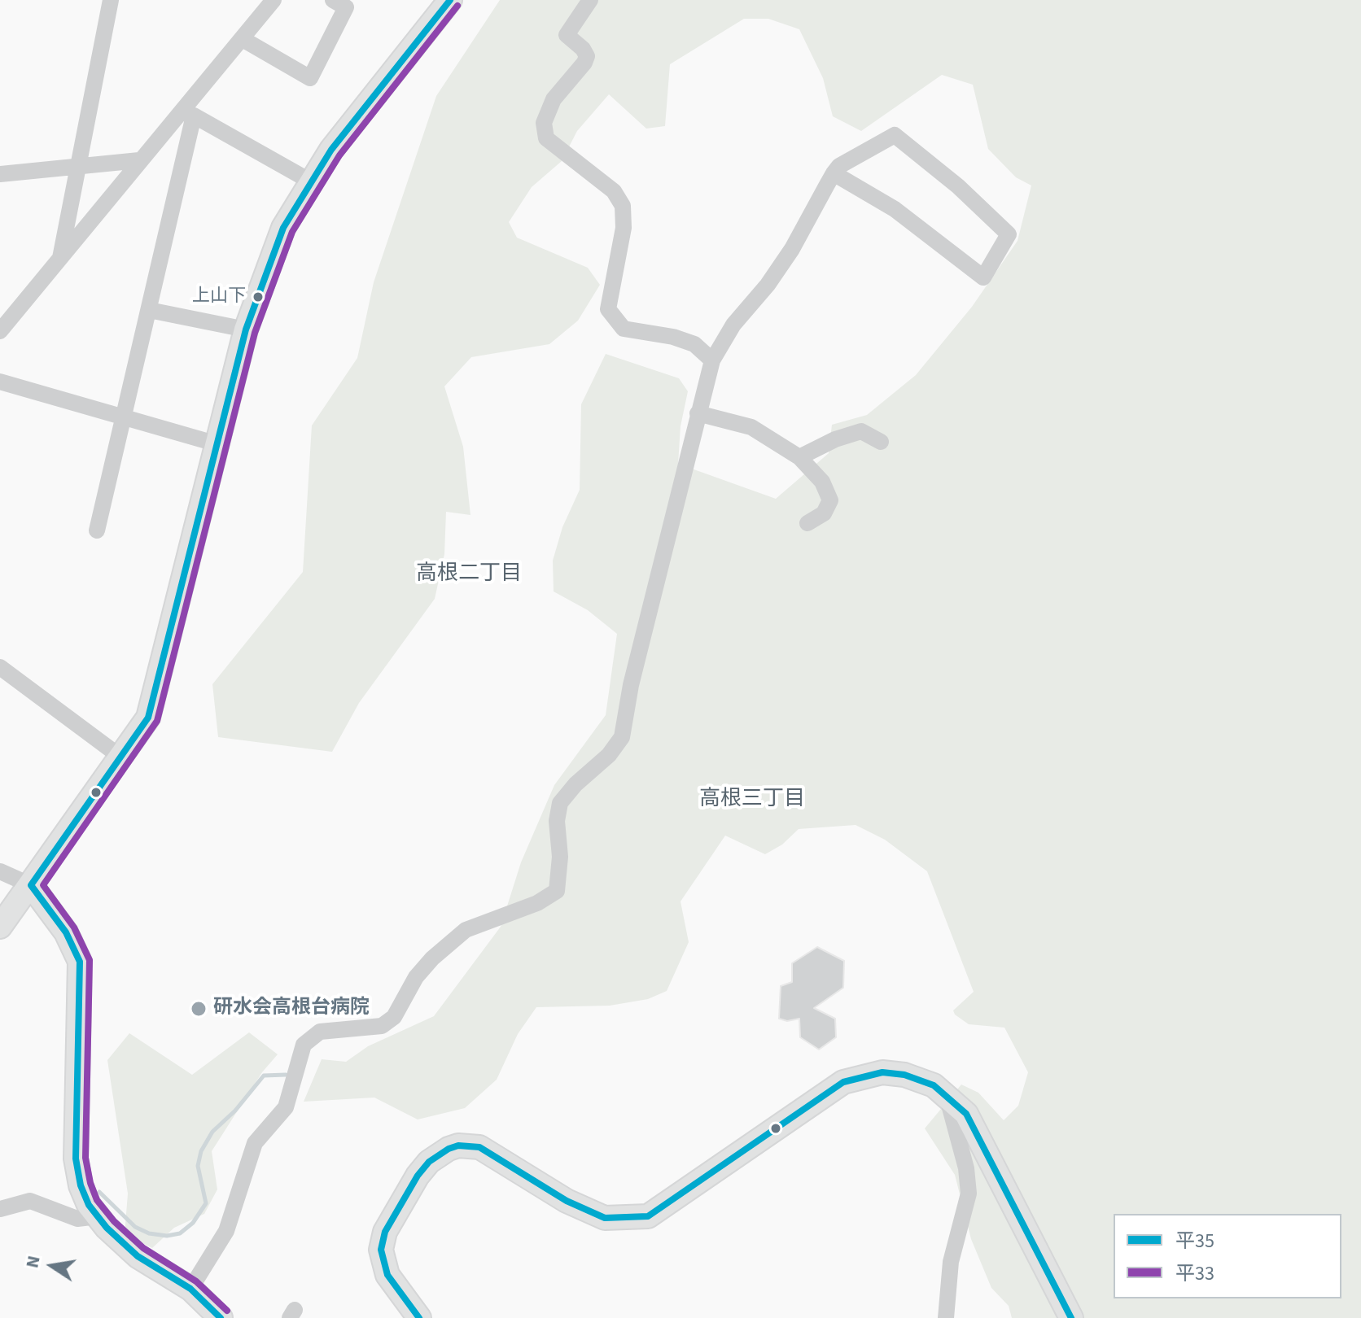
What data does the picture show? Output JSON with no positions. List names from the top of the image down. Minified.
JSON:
{"districts":["高根二丁目","高根三丁目"],"places":["上山下","研水会高根台病院"],"lines":["transit line 平35","transit line 平33"],"legend":["平35","平33"],"north":"left"}
